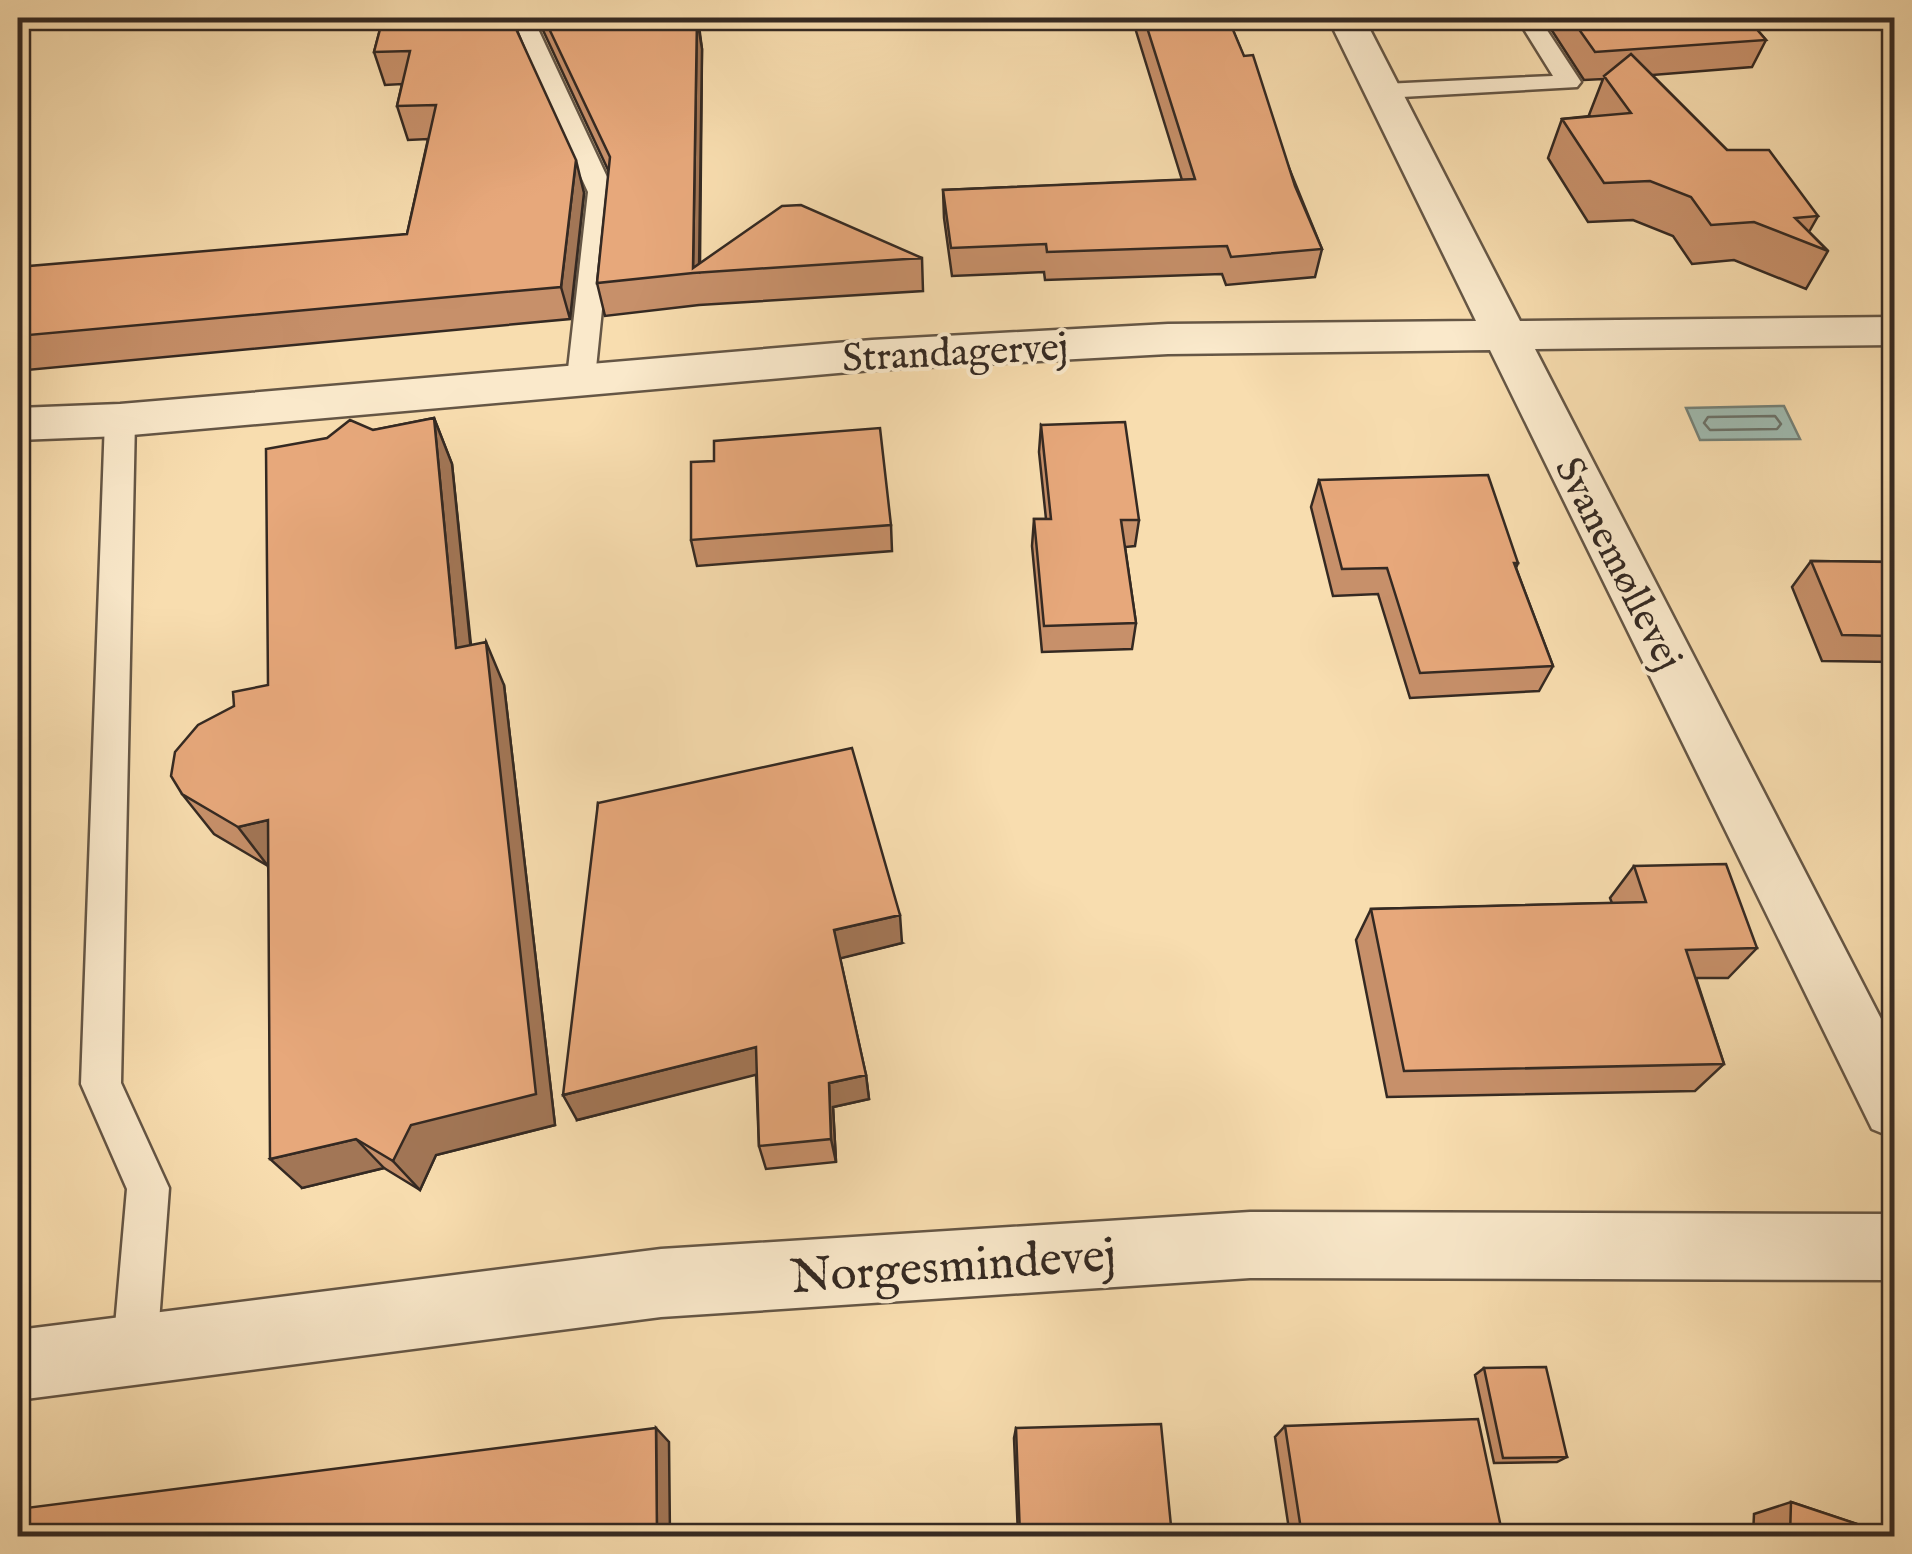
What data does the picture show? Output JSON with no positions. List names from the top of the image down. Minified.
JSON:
{"streets":{"street":["Strandagervej","Svanemøllevej","Norgesmindevej"]},"crossings":[["Strandagervej","Svanemøllevej"]]}
